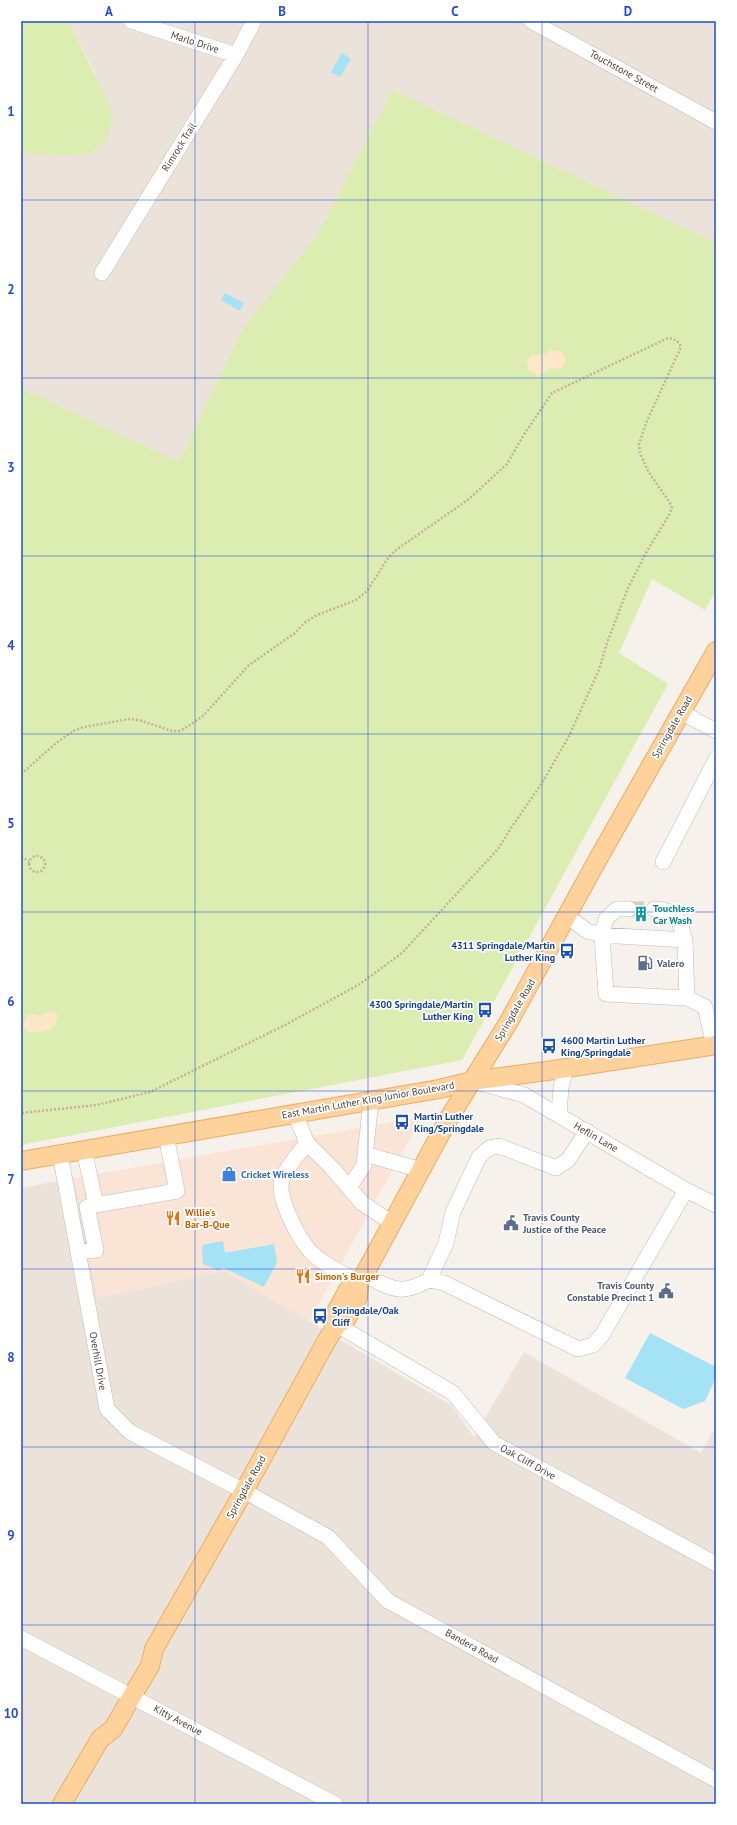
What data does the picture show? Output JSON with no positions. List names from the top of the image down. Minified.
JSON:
{"streets":{"main road":["Springdale Road","East Martin Luther King Junior Boulevard"],"street":["Marlo Drive","Touchstone Street","Rimrock Trail","Heflin Lane","Overhill Drive","Oak Cliff Drive","Bandera Road","Kitty Avenue"]},"crossings":[["Marlo Drive","Rimrock Trail"],["Springdale Road","East Martin Luther King Junior Boulevard"],["Springdale Road","Heflin Lane"],["Springdale Road","Overhill Drive"],["Springdale Road","Oak Cliff Drive"],["Springdale Road","Bandera Road"],["Springdale Road","Kitty Avenue"],["East Martin Luther King Junior Boulevard","Heflin Lane"],["East Martin Luther King Junior Boulevard","Overhill Drive"],["Overhill Drive","Bandera Road"]],"places":{"building":["Touchless Car Wash"],"bus stop":["4311 Springdale/Martin Luther King","4300 Springdale/Martin Luther King","4600 Martin Luther King/Springdale","Martin Luther King/Springdale","Springdale/Oak Cliff"],"fuel station":["Valero"],"shop":["Cricket Wireless"],"restaurant":["Willie's Bar-B-Que","Simon's Burger"],"public building":["Travis County Justice of the Peace","Travis County Constable Precinct 1"]},"grid":{"columns":["A","B","C","D"],"rows":["1","2","3","4","5","6","7","8","9","10"]}}
